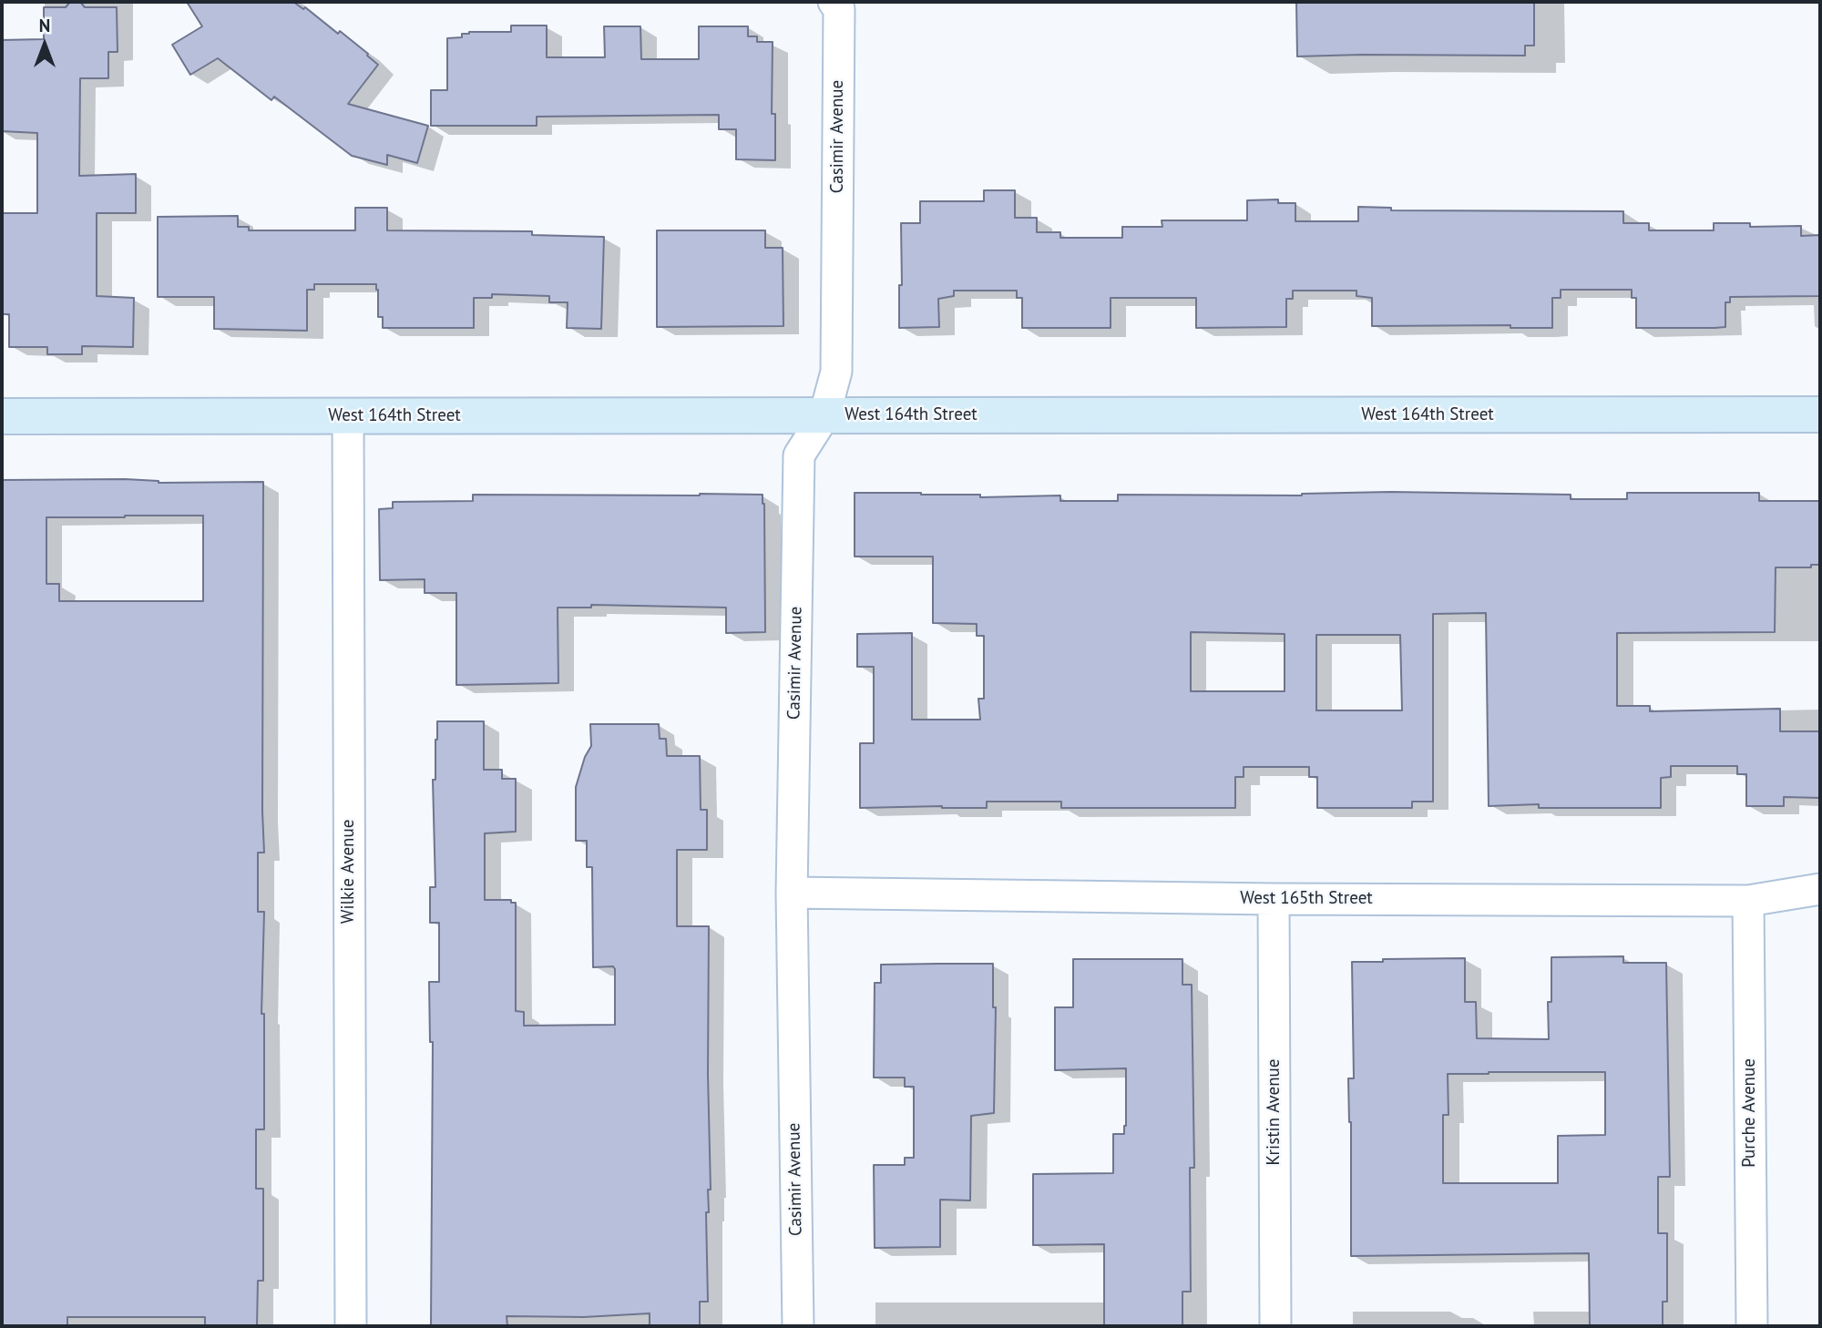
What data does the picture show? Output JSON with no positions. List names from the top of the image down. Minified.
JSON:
{"streets":{"street":["Casimir Avenue","West 164th Street","Wilkie Avenue","West 165th Street","Kristin Avenue","Purche Avenue"]},"crossings":[["Casimir Avenue","West 164th Street"],["Casimir Avenue","West 165th Street"],["West 164th Street","Wilkie Avenue"],["West 165th Street","Kristin Avenue"],["West 165th Street","Purche Avenue"]],"north":"top"}
